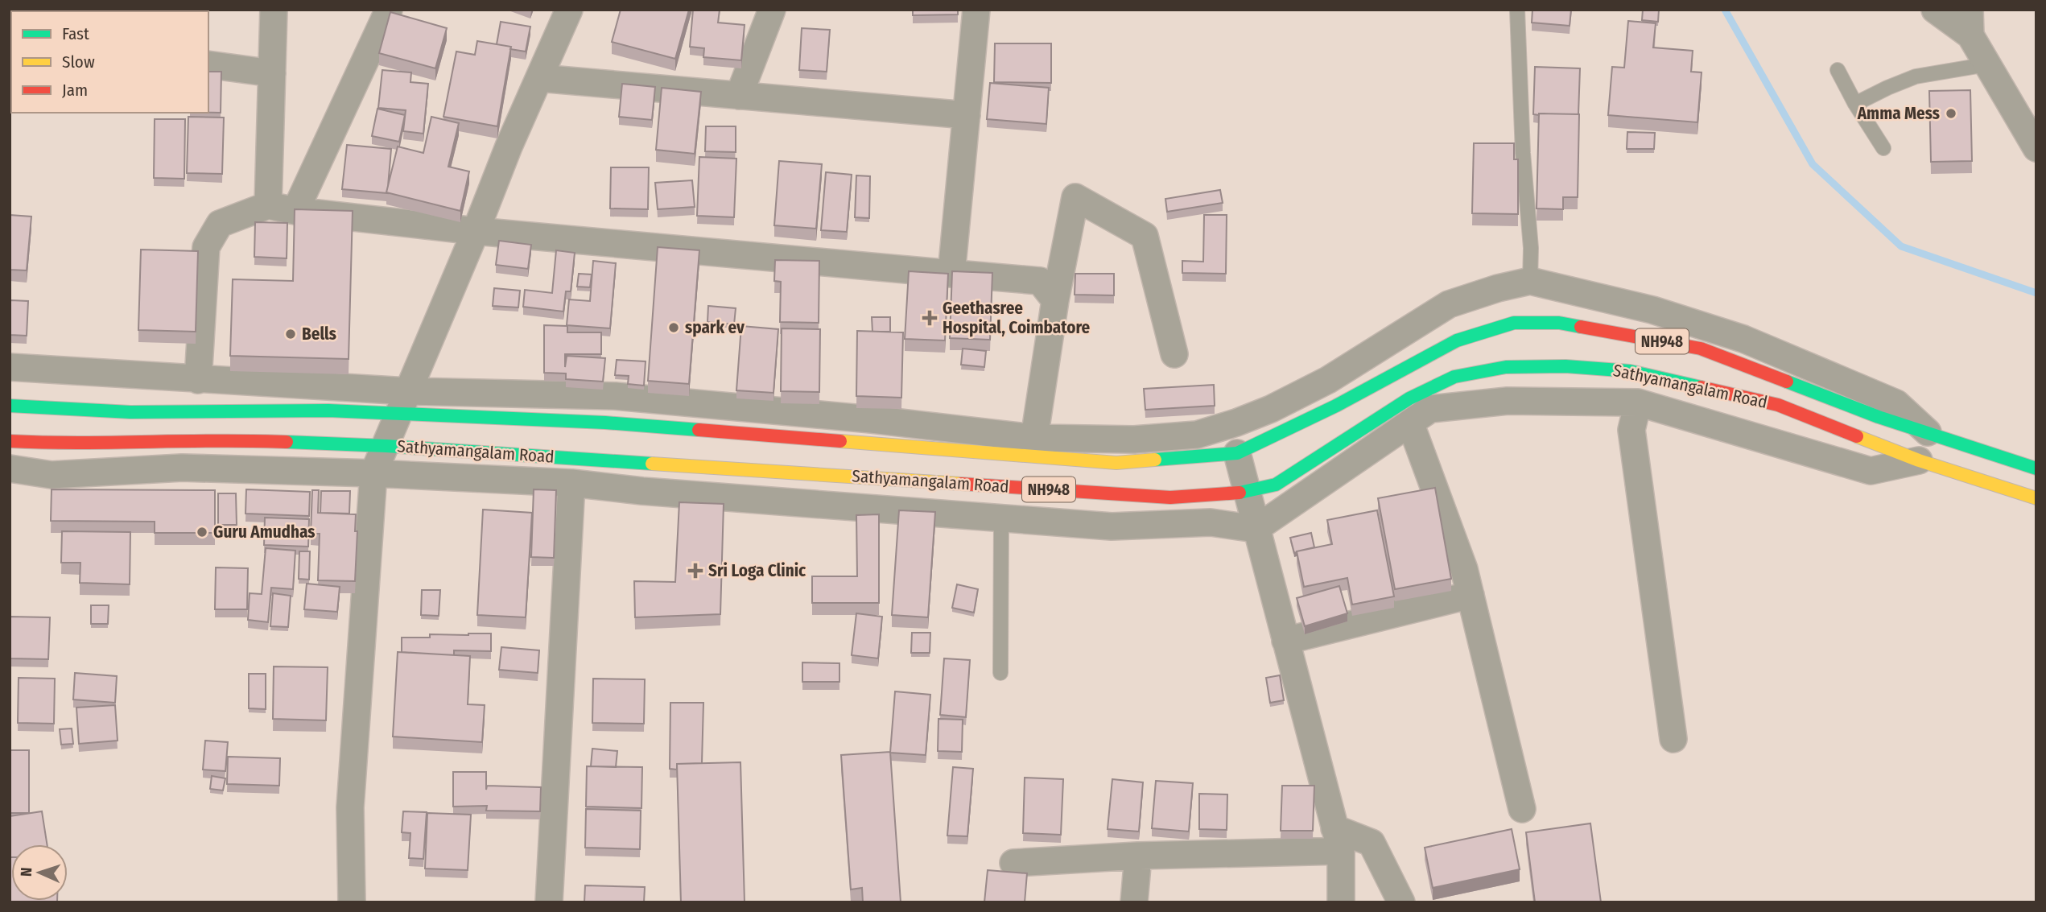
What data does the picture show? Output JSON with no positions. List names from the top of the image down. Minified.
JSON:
{"streets":{"highway":["NH948","Sathyamangalam Road"]},"places":{"other":["Amma Mess","spark ev","Bells","Guru Amudhas"],"health":["Geethasree Hospital, Coimbatore","Sri Loga Clinic"]},"legend":["Fast","Slow","Jam"],"north":"left"}
